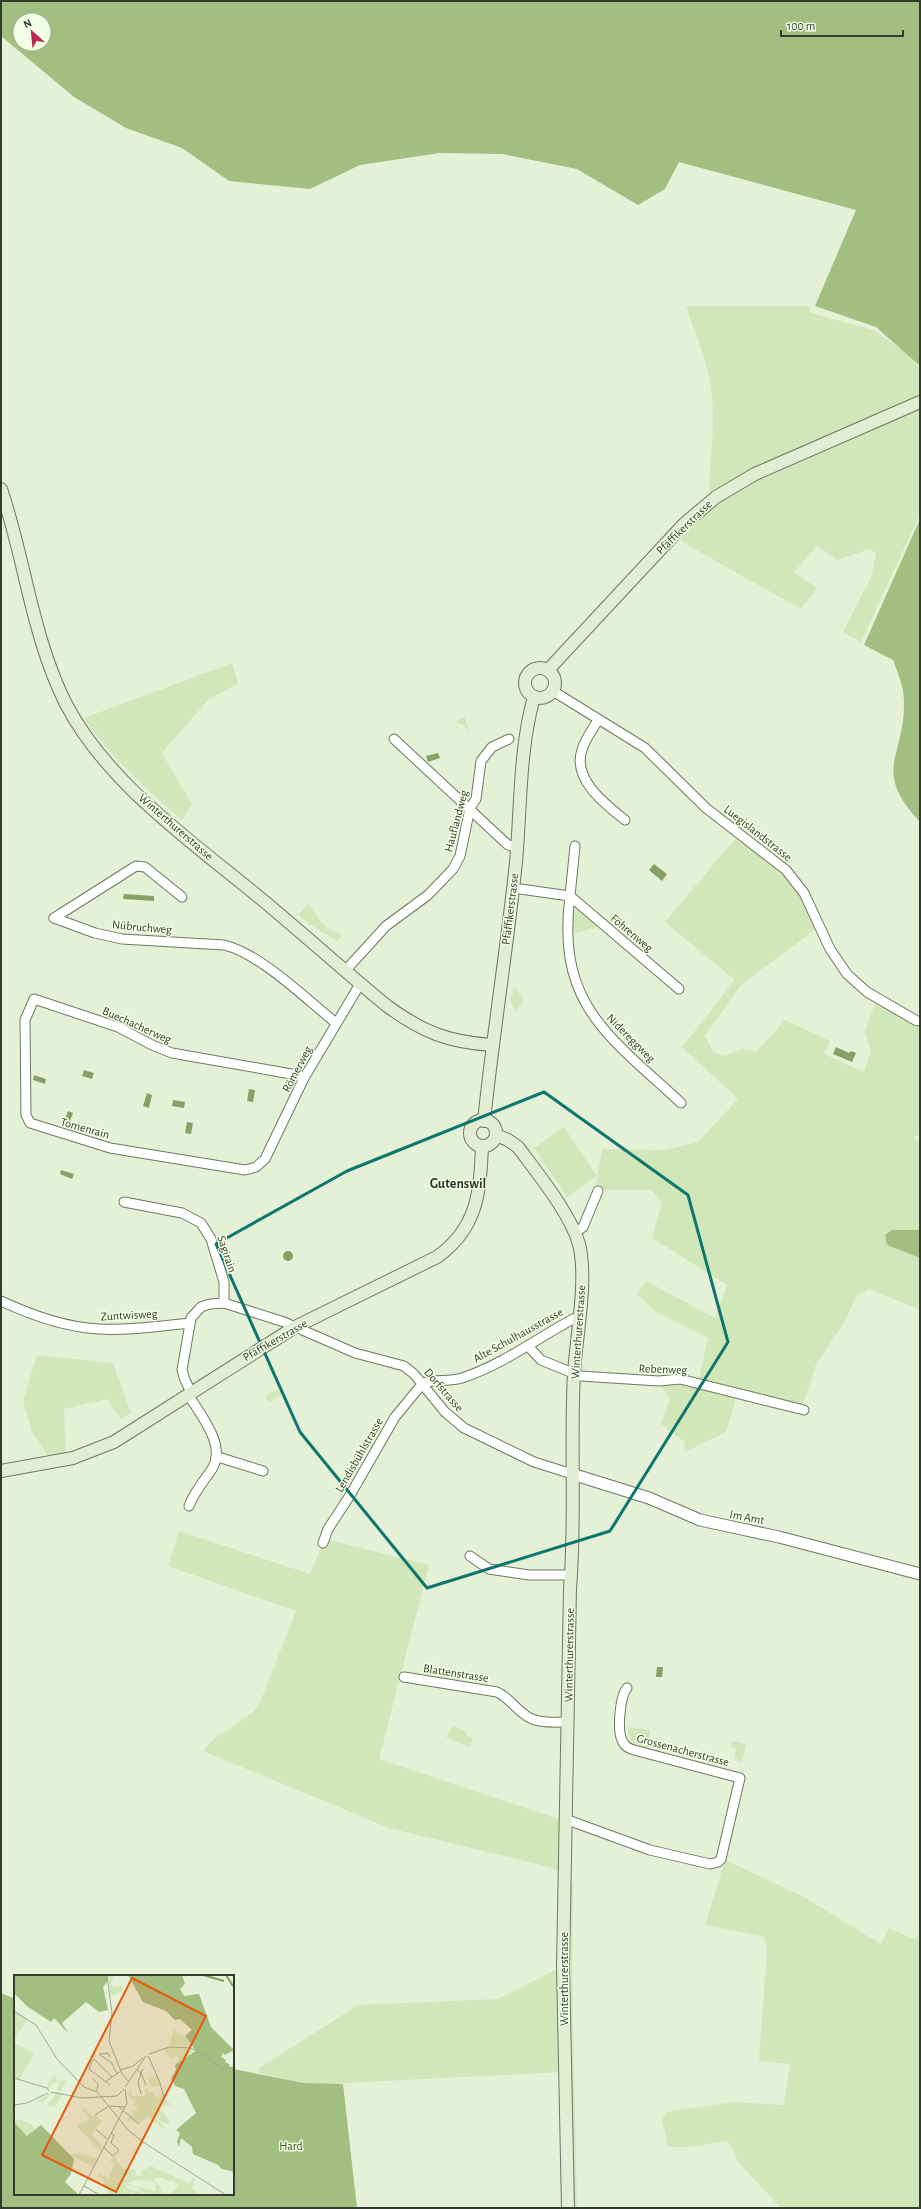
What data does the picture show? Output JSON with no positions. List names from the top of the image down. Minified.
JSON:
{"streets":{"main road":["Pfäffikerstrasse","Winterthurerstrasse"],"street":["Hauflandweg","Luegislandstrasse","Nübruchweg","Föhrenweg","Buechacherweg","Nidereggweg","Römerweg","Tomenrain","Sagirain","Zuntwisweg","Alte Schulhausstrasse","Rebenweg","Dorfstrasse","Lendisbühlstrasse","Im Amt","Blattenstrasse","Grossenacherstrasse"]},"crossings":[["Pfäffikerstrasse","Winterthurerstrasse"],["Pfäffikerstrasse","Luegislandstrasse"],["Pfäffikerstrasse","Dorfstrasse"],["Hauflandweg","Winterthurerstrasse"],["Winterthurerstrasse","Römerweg"],["Winterthurerstrasse","Alte Schulhausstrasse"],["Winterthurerstrasse","Rebenweg"],["Winterthurerstrasse","Dorfstrasse"],["Winterthurerstrasse","Im Amt"],["Winterthurerstrasse","Blattenstrasse"],["Winterthurerstrasse","Grossenacherstrasse"],["Nübruchweg","Römerweg"],["Föhrenweg","Nidereggweg"],["Buechacherweg","Römerweg"],["Buechacherweg","Tomenrain"],["Römerweg","Tomenrain"],["Sagirain","Dorfstrasse"],["Alte Schulhausstrasse","Rebenweg"],["Alte Schulhausstrasse","Dorfstrasse"],["Alte Schulhausstrasse","Lendisbühlstrasse"],["Dorfstrasse","Lendisbühlstrasse"],["Dorfstrasse","Im Amt"]],"districts":["Gutenswil"],"parks":["Hard"],"scale_bar":"100 m","north":"top left"}
